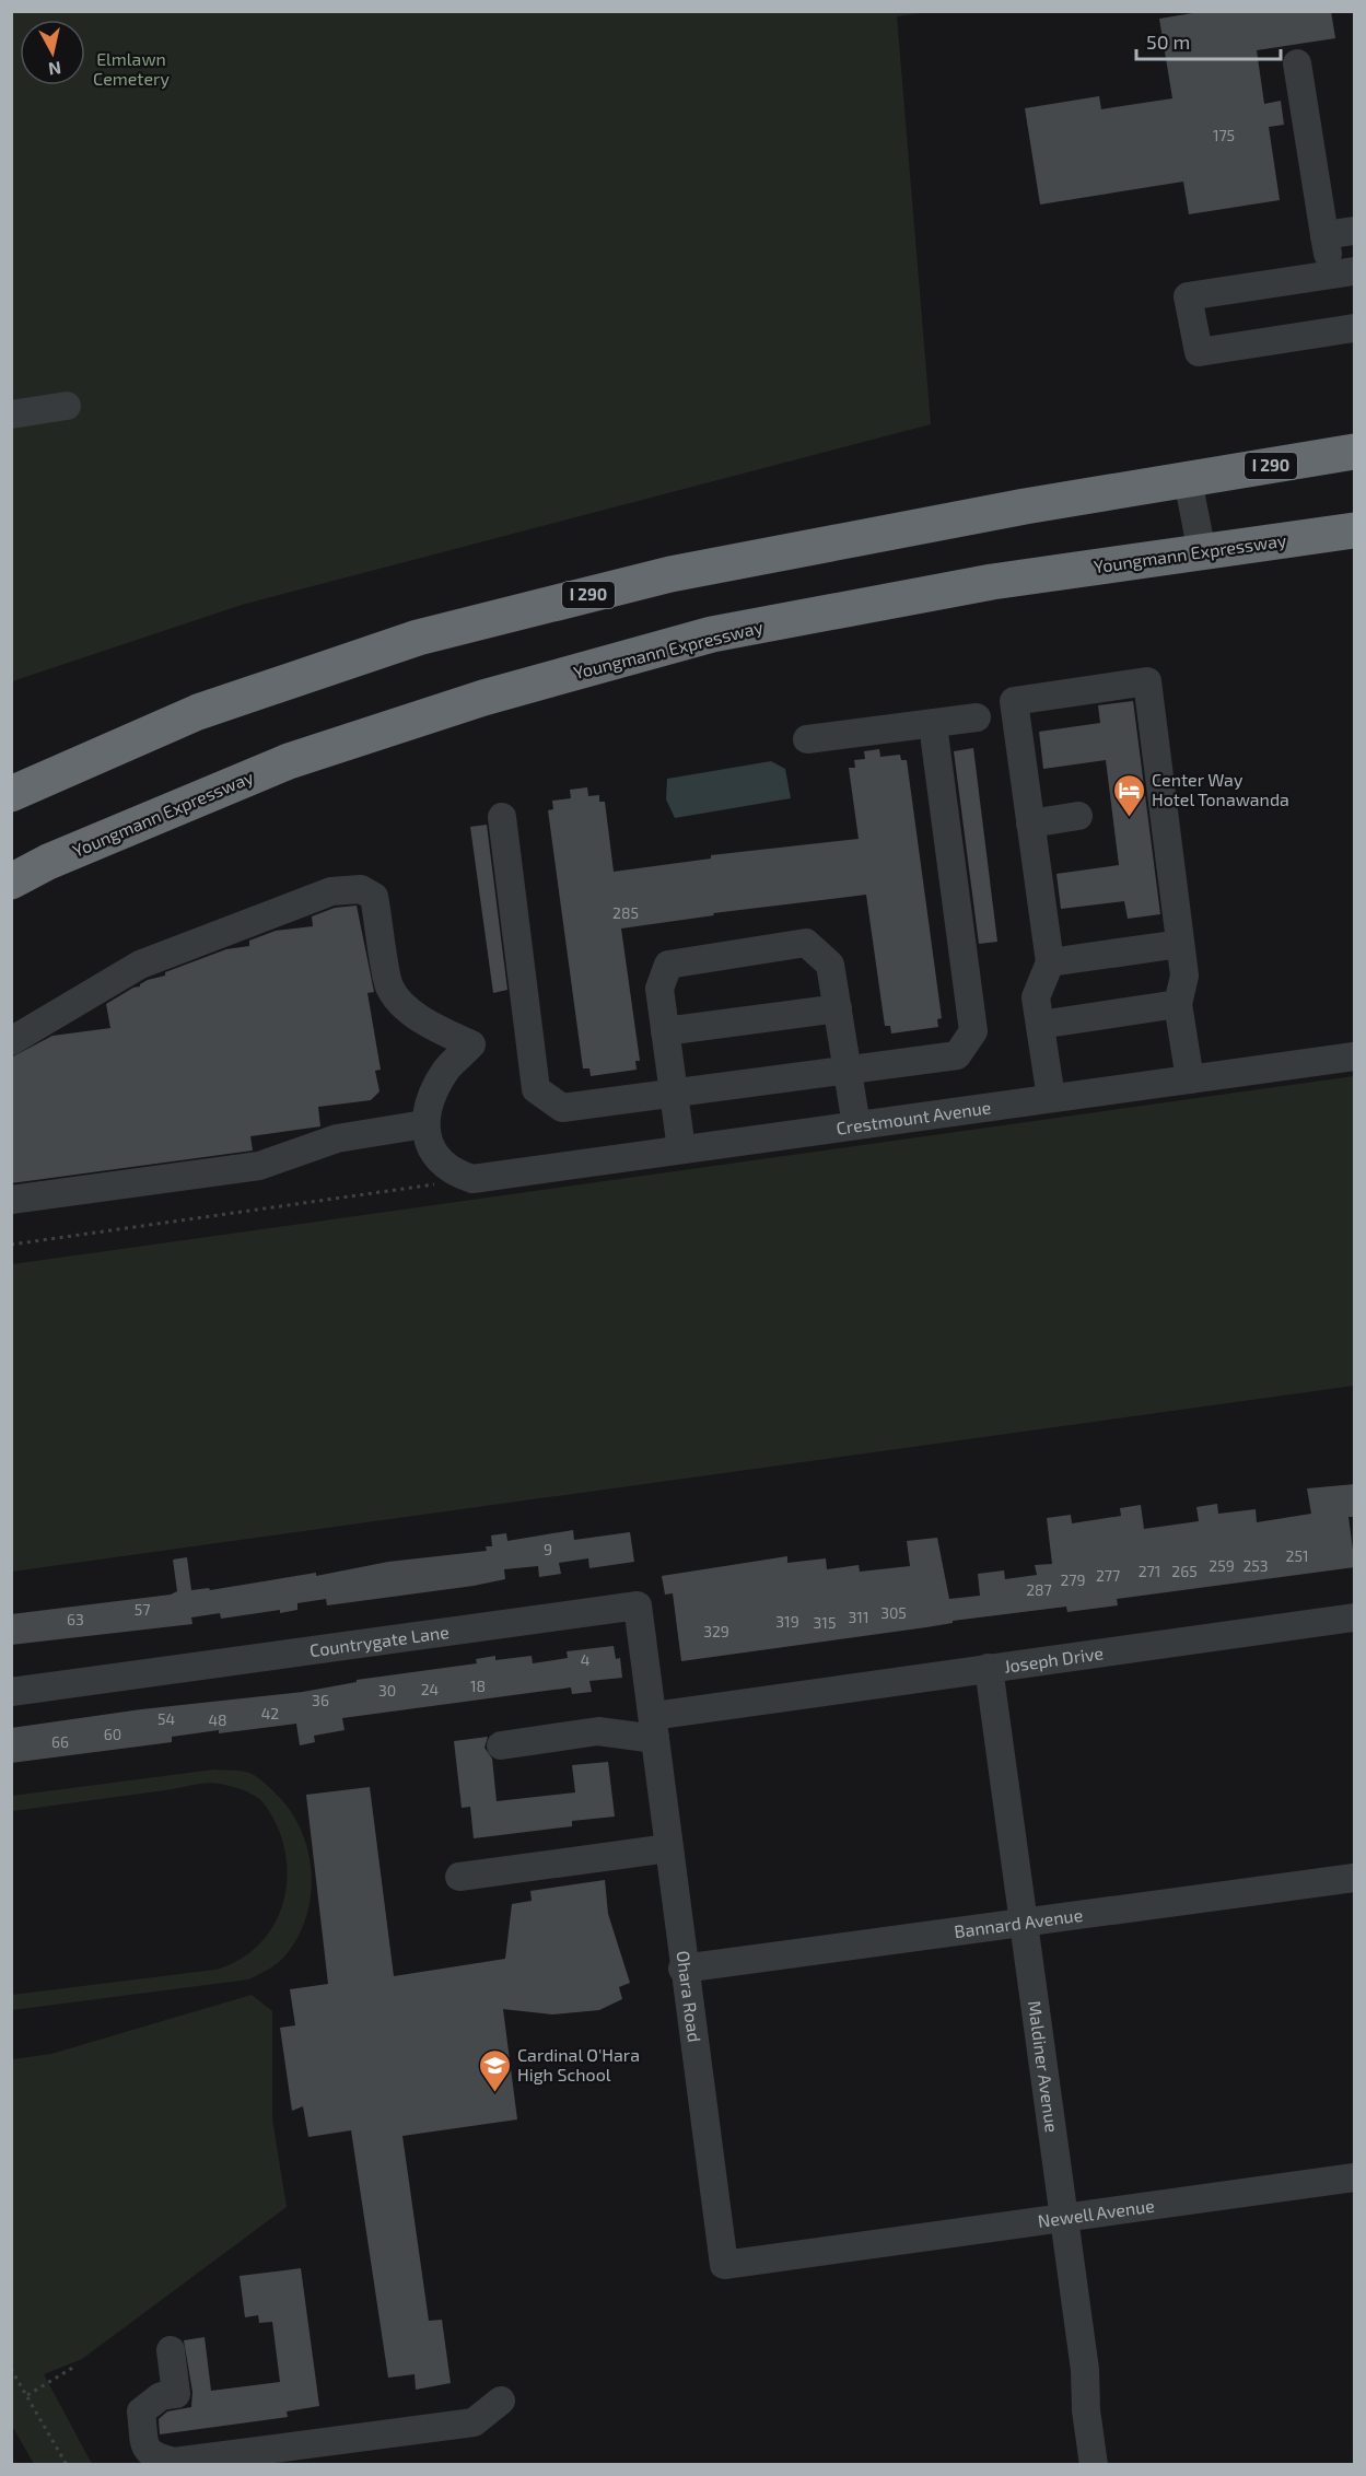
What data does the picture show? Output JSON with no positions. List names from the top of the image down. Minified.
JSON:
{"streets":{"highway":["I 290","Youngmann Expressway"],"street":["Crestmount Avenue","Countrygate Lane","Joseph Drive","Bannard Avenue","Ohara Road","Maldiner Avenue","Newell Avenue"]},"crossings":[["Countrygate Lane","Joseph Drive"],["Countrygate Lane","Ohara Road"],["Joseph Drive","Ohara Road"],["Joseph Drive","Maldiner Avenue"],["Bannard Avenue","Ohara Road"],["Bannard Avenue","Maldiner Avenue"],["Ohara Road","Newell Avenue"],["Maldiner Avenue","Newell Avenue"]],"parks":["Elmlawn Cemetery"],"places":{"hotel":["Center Way Hotel Tonawanda"],"school or university":["Cardinal O'Hara High School"]},"house_numbers":["175","285","9","251","259","253","271","265","277","279","287","57","305","311","63","319","315","329","4","18","24","30","36","42","54","48","60","66"],"scale_bar":"50 m","north":"bottom"}
